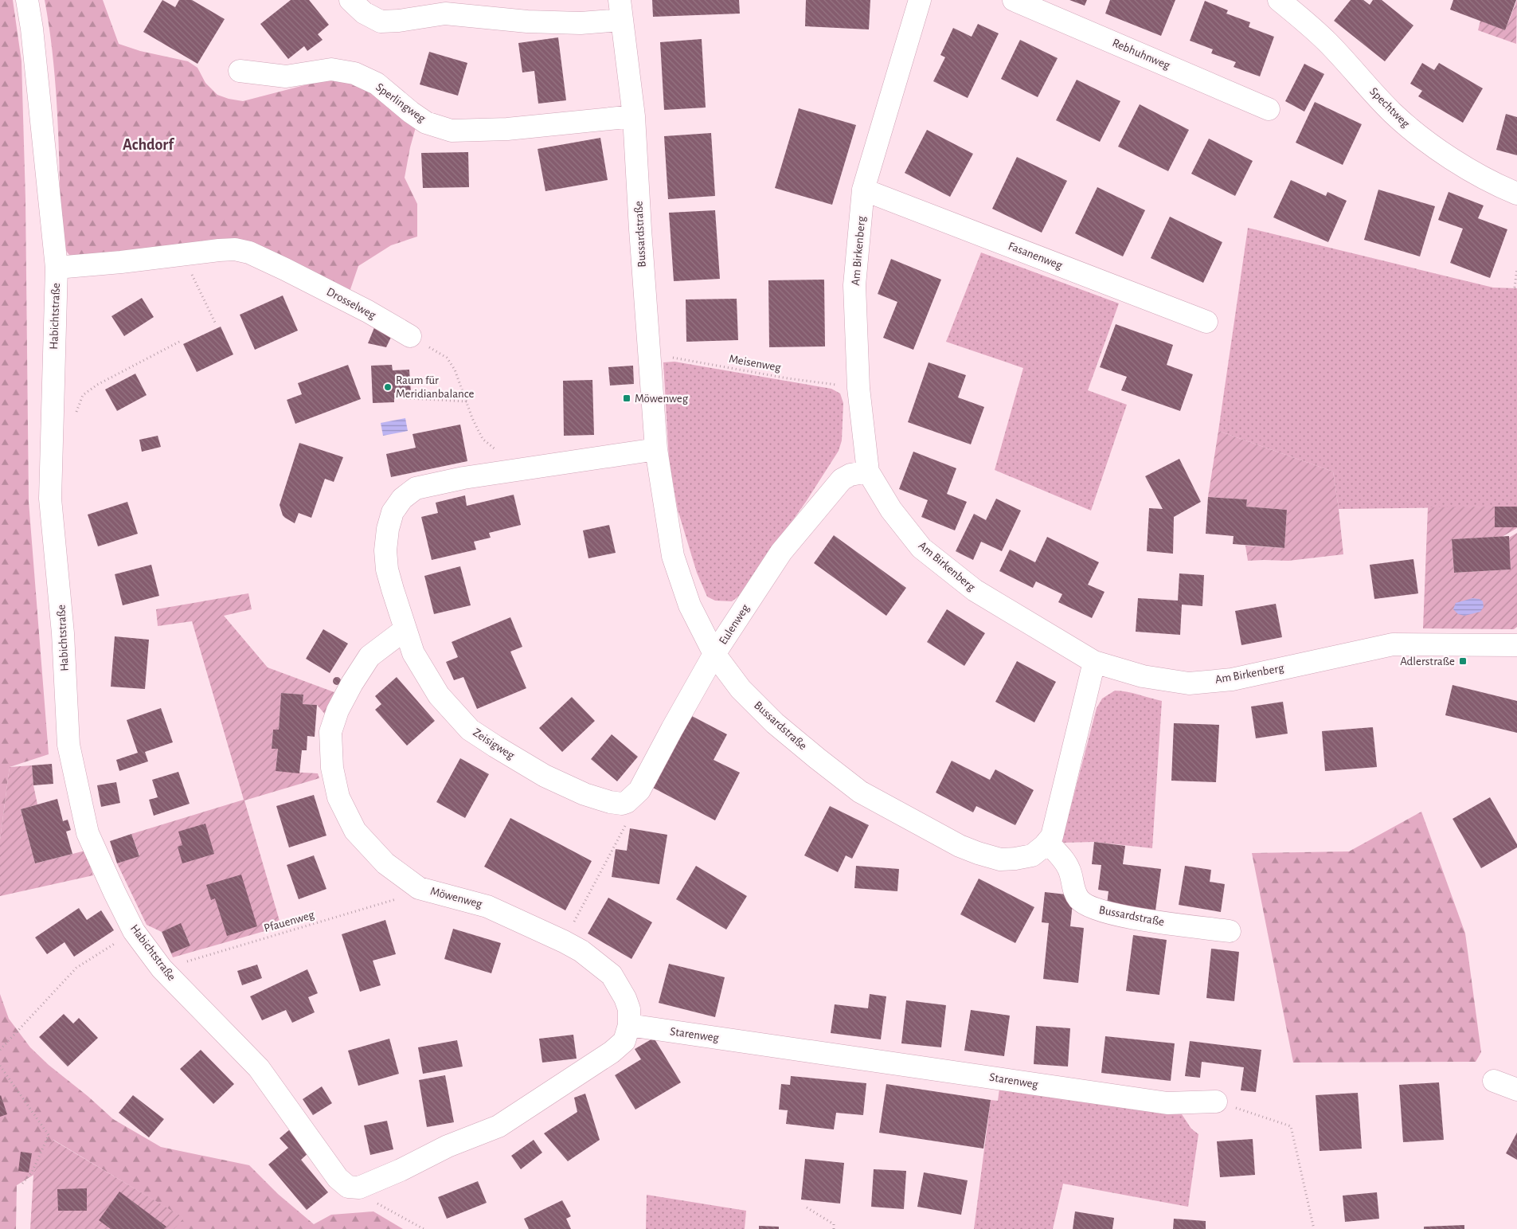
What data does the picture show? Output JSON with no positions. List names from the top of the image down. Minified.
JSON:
{"streets":{"street":["Rebhuhnweg","Sperlingweg","Spechtweg","Bussardstraße","Am Birkenberg","Fasanenweg","Drosselweg","Habichtstraße","Eulenweg","Zeisigweg","Möwenweg","Starenweg"],"path":["Meisenweg","Pfauenweg"]},"crossings":[["Sperlingweg","Bussardstraße"],["Bussardstraße","Am Birkenberg"],["Bussardstraße","Meisenweg"],["Bussardstraße","Eulenweg"],["Am Birkenberg","Fasanenweg"],["Am Birkenberg","Meisenweg"],["Am Birkenberg","Eulenweg"],["Drosselweg","Habichtstraße"],["Habichtstraße","Möwenweg"],["Habichtstraße","Pfauenweg"],["Eulenweg","Zeisigweg"],["Zeisigweg","Möwenweg"],["Möwenweg","Pfauenweg"],["Möwenweg","Starenweg"]],"districts":["Achdorf"],"places":{"other":["Raum für Meridianbalance"],"transit":["Möwenweg","Adlerstraße"]}}
